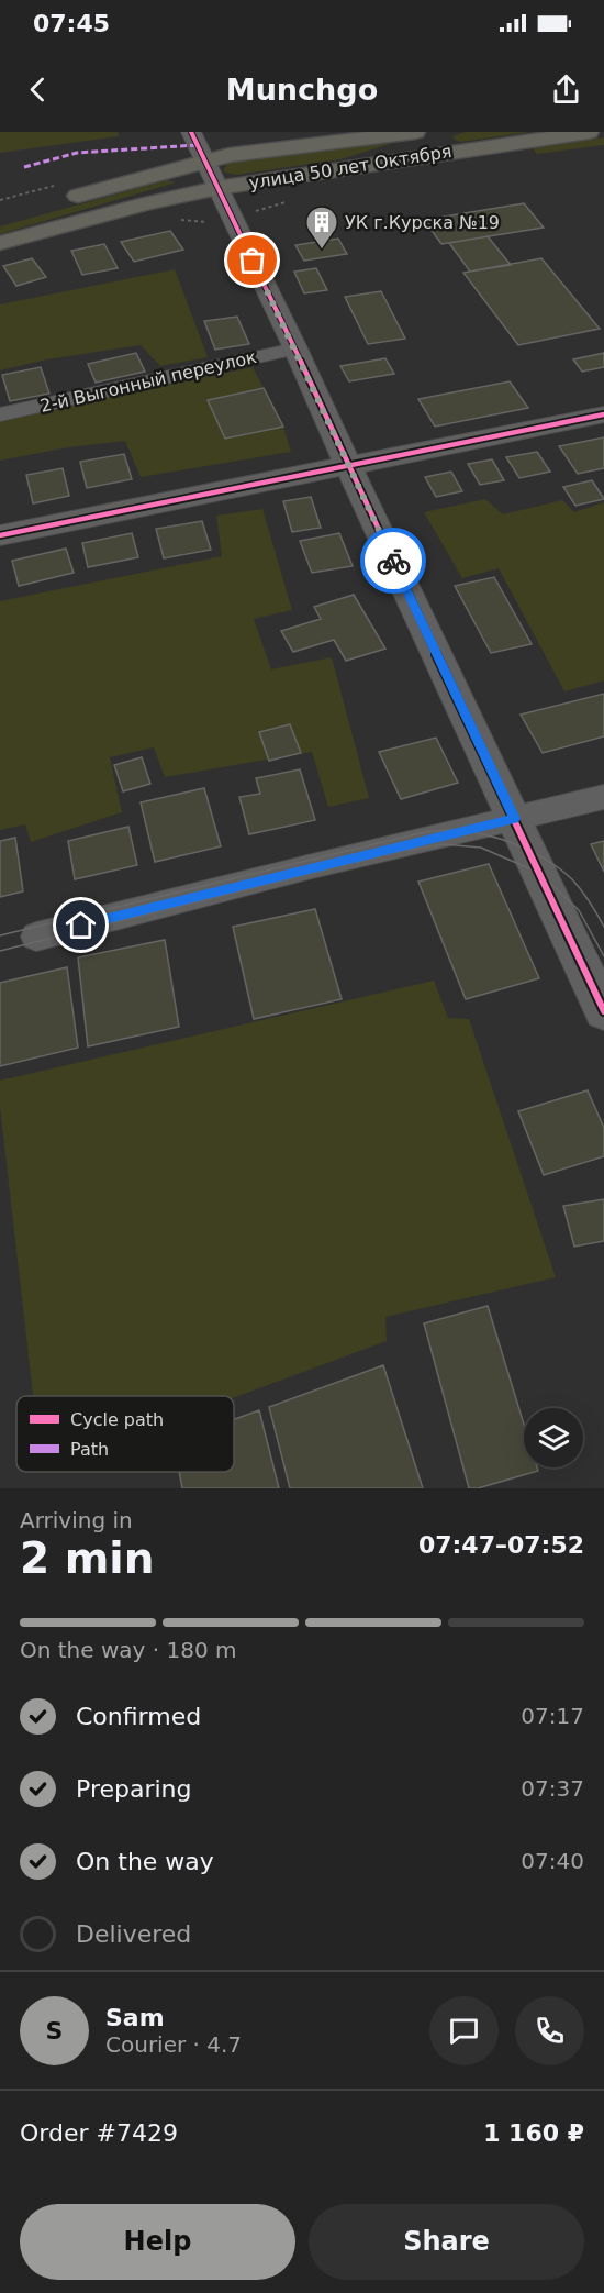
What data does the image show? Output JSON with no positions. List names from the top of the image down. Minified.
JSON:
{"streets":{"main road":["улица 50 лет Октября"],"street":["2-й Выгонный переулок"]},"places":{"building":["УК г.Курска №19"]},"legend":["Cycle path","Path"],"page":{"status":"07:45","header":"Munchgo","heading":["2 min","Arriving in","07:47–07:52"],"panel":["Sam","Courier · 4.7","Order #7429","1 160 ₽"],"bar":"On the way · 180 m","list":[["Confirmed","07:17"],["Preparing","07:37"],["On the way","07:40"],"Delivered"],"round":"S","buttons":["Help","Share"]}}
